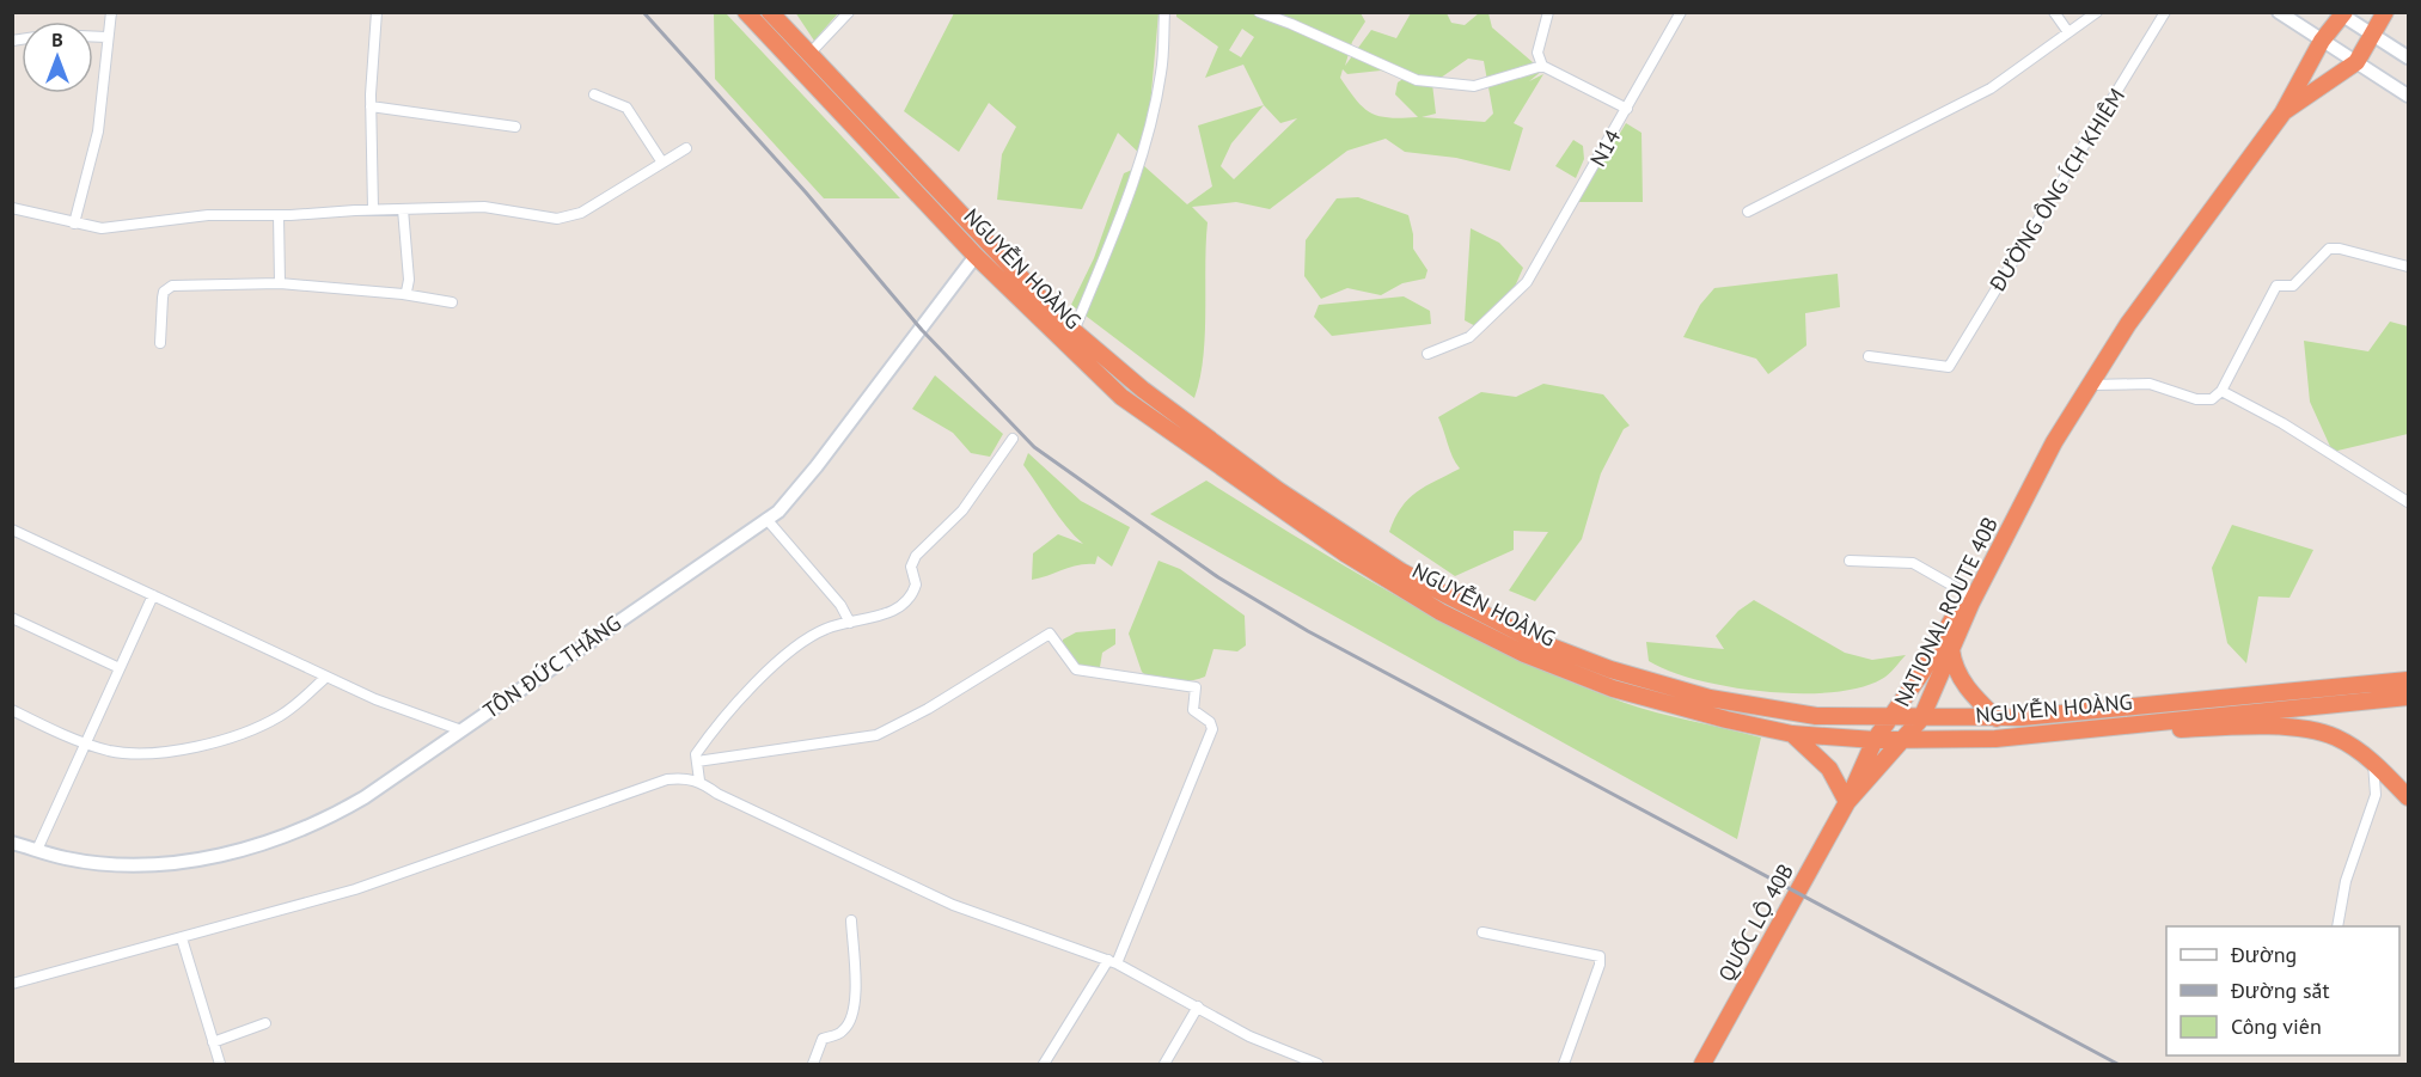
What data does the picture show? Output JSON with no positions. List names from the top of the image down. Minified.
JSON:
{"streets":{"highway":["NGUYỄN HOÀNG","NATIONAL ROUTE 40B","QUỐC LỘ 40B"],"street":["N14","ĐƯỜNG ÔNG ÍCH KHIÊM","TÔN ĐỨC THẮNG"]},"crossings":[["NGUYỄN HOÀNG","NATIONAL ROUTE 40B"],["NGUYỄN HOÀNG","TÔN ĐỨC THẮNG"],["NATIONAL ROUTE 40B","QUỐC LỘ 40B"]],"legend":["Đường","Đường sắt","Công viên"],"north":"top"}
